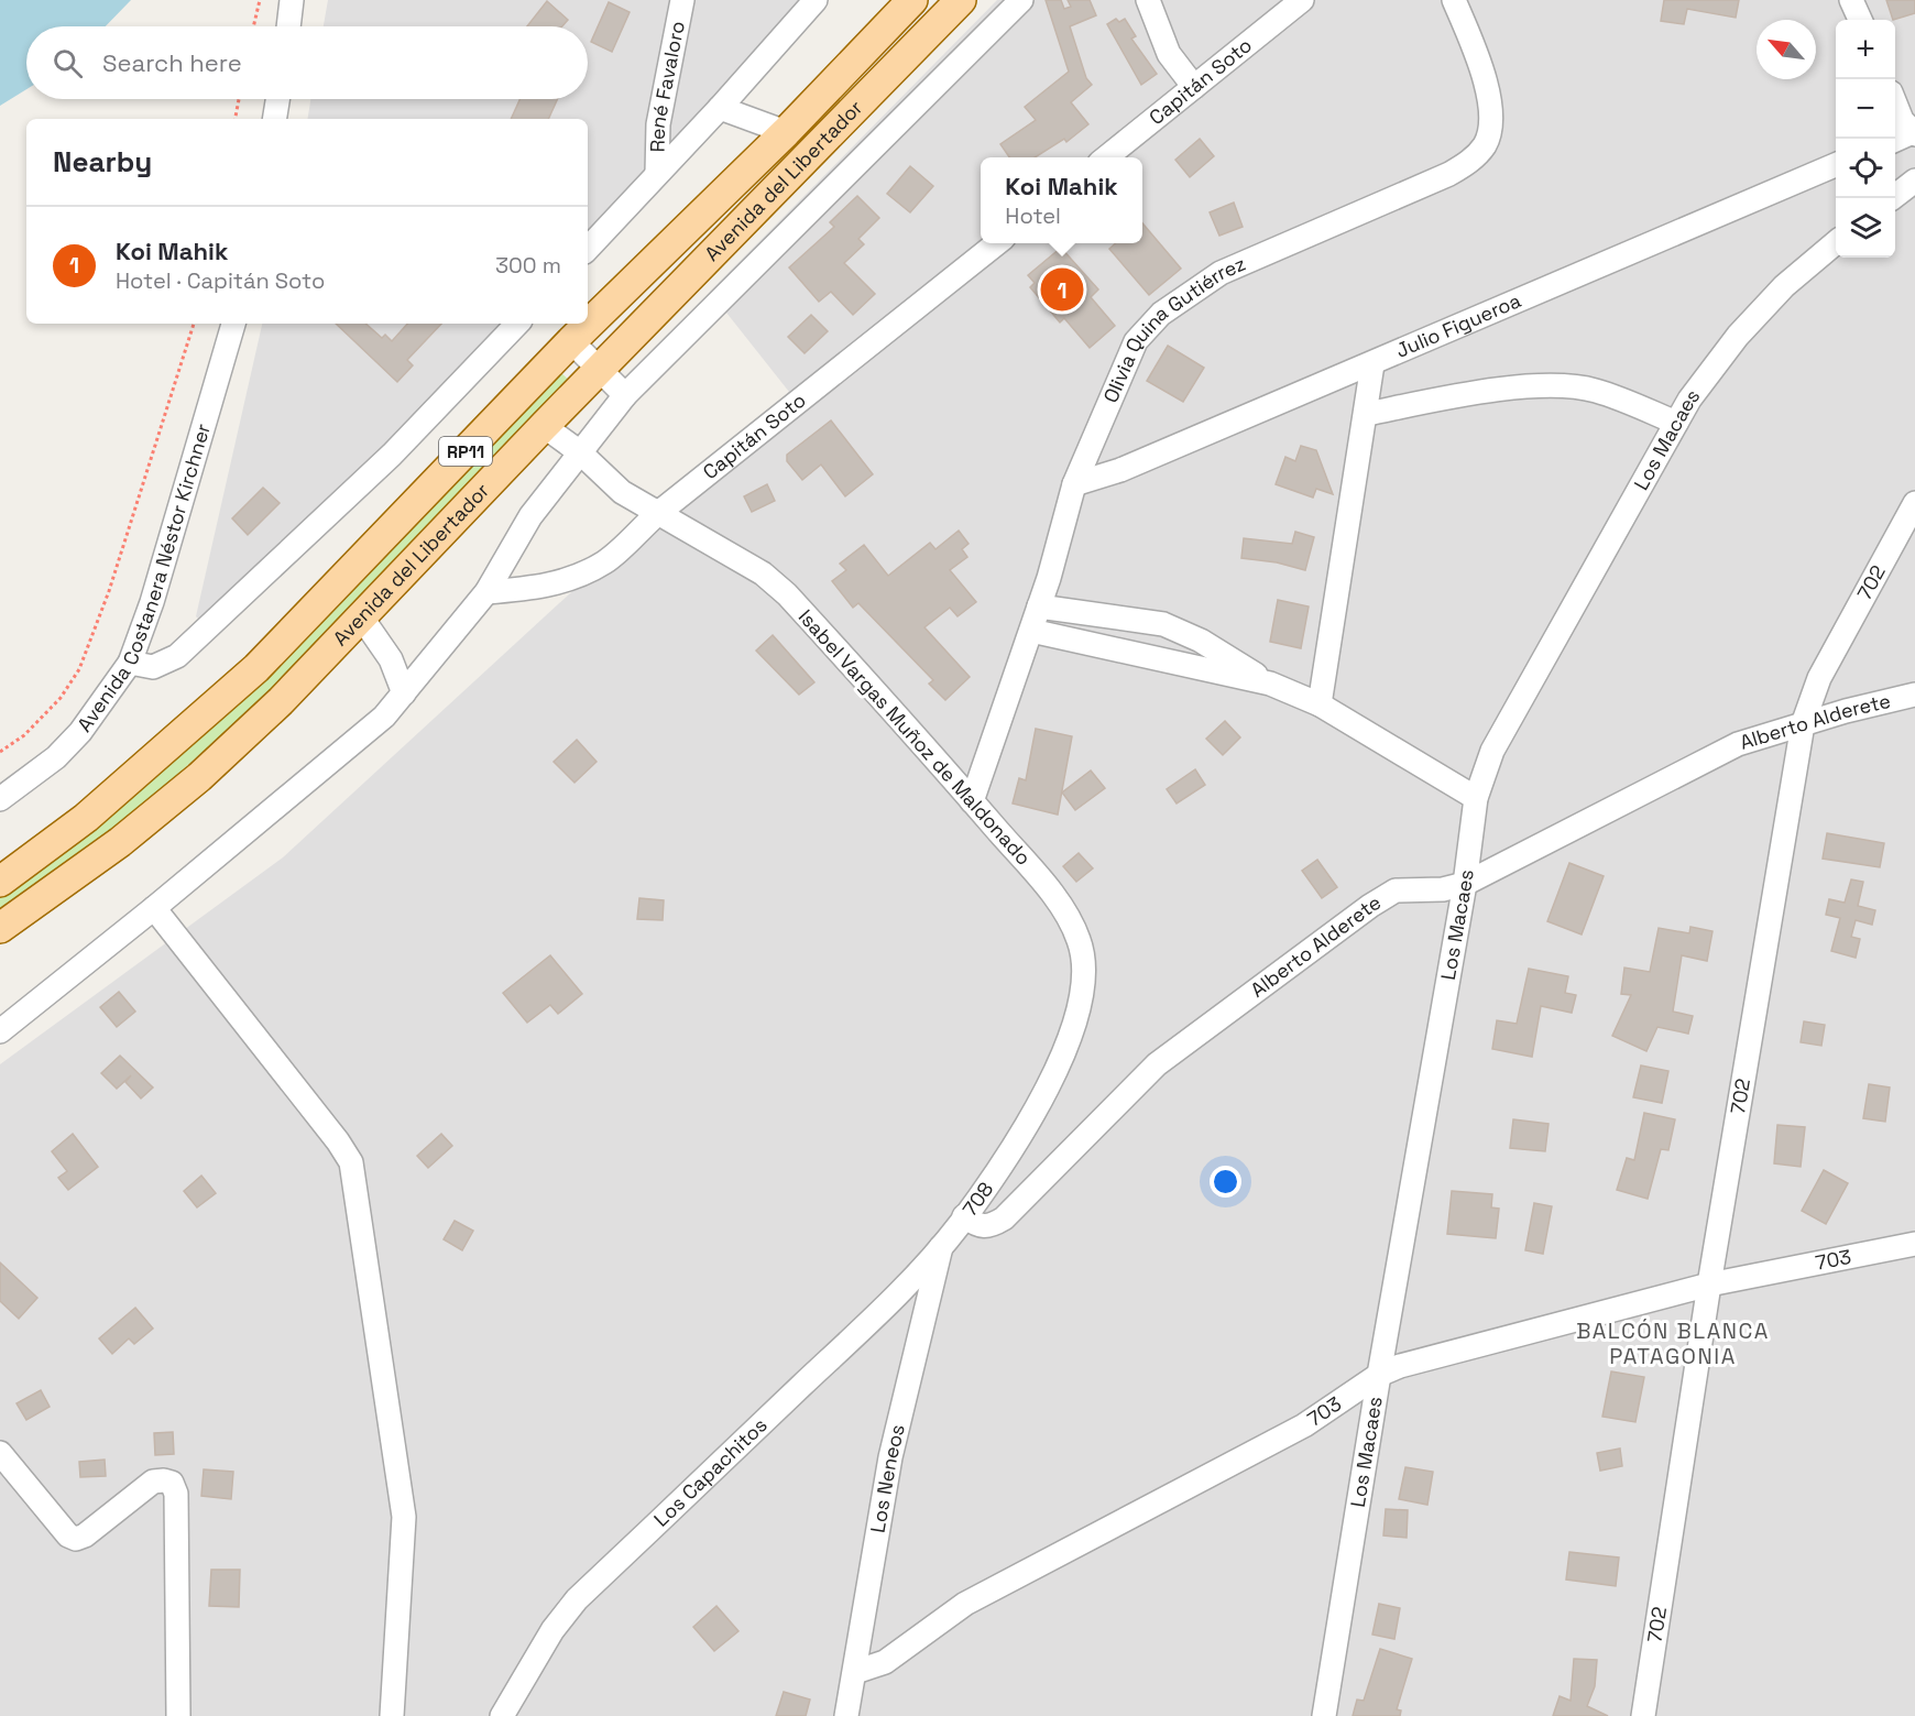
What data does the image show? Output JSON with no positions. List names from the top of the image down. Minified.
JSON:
{"streets":{"main road":["Avenida del Libertador","RP11"],"street":["Capitán Soto","René Favaloro","Julio Figueroa","Olivia Quina Gutiérrez","Los Macaes","Avenida Costanera Néstor Kirchner","702","Alberto Alderete","Isabel Vargas Muñoz de Maldonado","708","703","Los Capachitos","Los Neneos"]},"crossings":[["Capitán Soto","Avenida del Libertador"],["Capitán Soto","Isabel Vargas Muñoz de Maldonado"],["Avenida del Libertador","Isabel Vargas Muñoz de Maldonado"],["Julio Figueroa","Olivia Quina Gutiérrez"],["Olivia Quina Gutiérrez","Isabel Vargas Muñoz de Maldonado"],["Los Macaes","Alberto Alderete"],["Los Macaes","703"],["702","Alberto Alderete"],["702","703"],["Alberto Alderete","708"],["Isabel Vargas Muñoz de Maldonado","708"],["708","Los Capachitos"],["708","Los Neneos"],["703","Los Neneos"],["Los Capachitos","Los Neneos"]],"districts":["BALCÓN BLANCA PATAGONIA"],"north":"top left","page":{"map_buttons":["+","−"],"search":"Search here","heading":"Nearby","popup":["Koi Mahik","Hotel"],"list":[{"mark":"1","name":"Koi Mahik","note":"Hotel · Capitán Soto","value":"300 m"}],"pins":"1"}}
